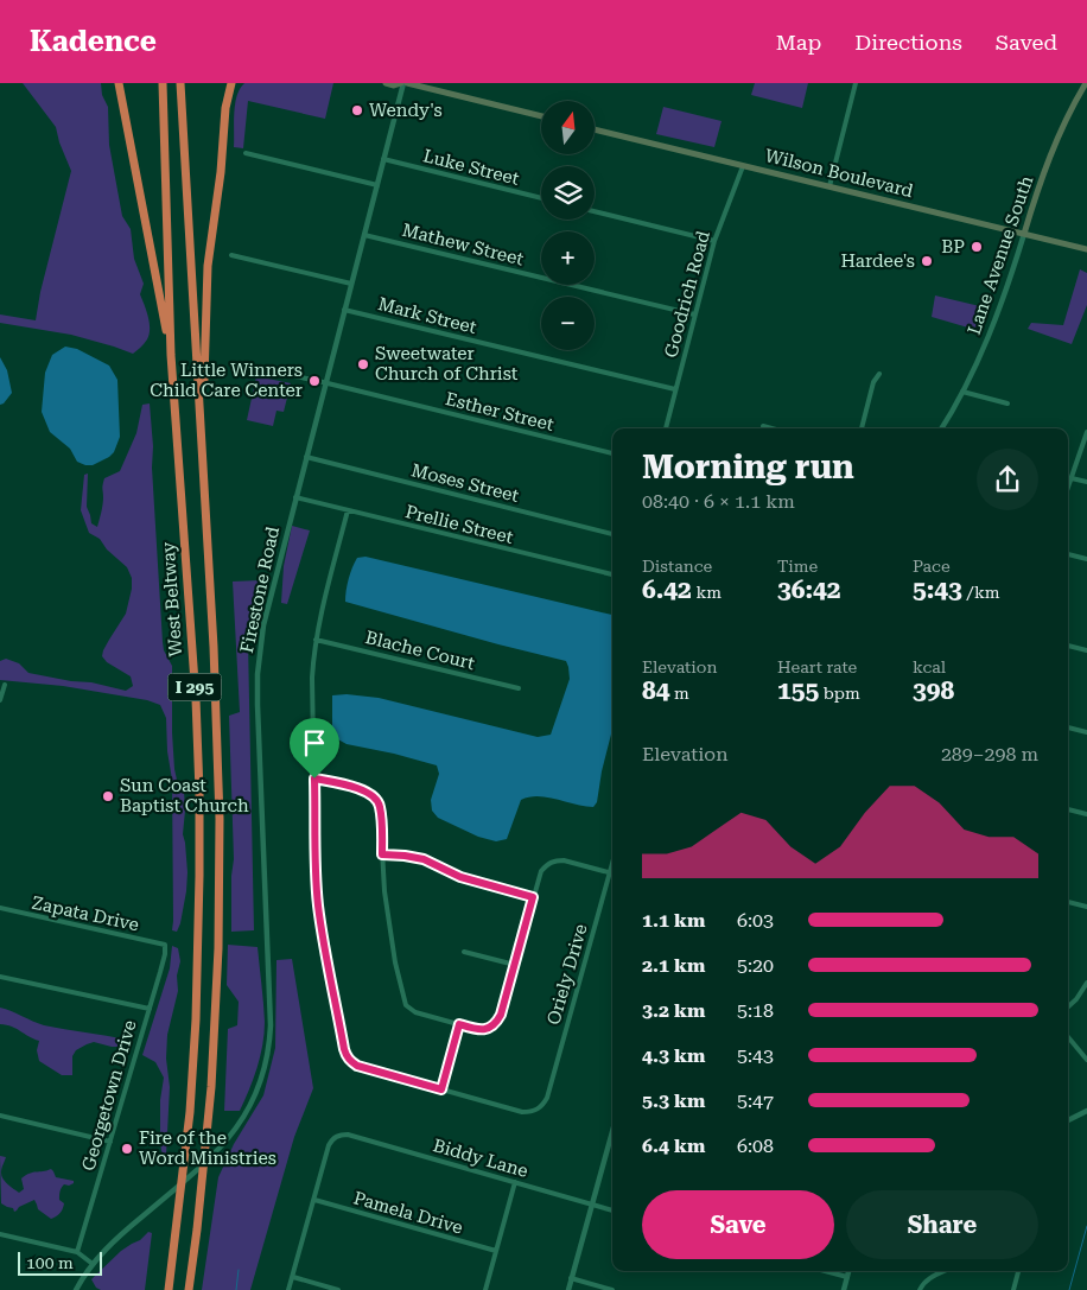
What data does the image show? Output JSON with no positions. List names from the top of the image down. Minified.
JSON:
{"streets":{"highway":["West Beltway","I 295"],"main road":["Wilson Boulevard","Lane Avenue South"],"street":["Luke Street","Mathew Street","Goodrich Road","Mark Street","Esther Street","Moses Street","Prellie Street","Firestone Road","Blache Court","Zapata Drive","Oriely Drive","Georgetown Drive","Biddy Lane","Pamela Drive"]},"crossings":[["Luke Street","Firestone Road"],["Wilson Boulevard","Lane Avenue South"],["Wilson Boulevard","Goodrich Road"],["Mathew Street","Goodrich Road"],["Mathew Street","Firestone Road"],["Goodrich Road","Mark Street"],["Mark Street","Firestone Road"],["Esther Street","Firestone Road"],["Moses Street","Firestone Road"],["Prellie Street","Firestone Road"],["Zapata Drive","Georgetown Drive"],["Biddy Lane","Pamela Drive"]],"places":["Wendy's","BP","Hardee's","Sweetwater Church of Christ","Little Winners Child Care Center","Sun Coast Baptist Church","Fire of the Word Ministries"],"scale_bar":"100 m","north":"top","page":{"header":"Kadence","nav":["Map","Directions","Saved"],"map_buttons":["+","−"],"heading":["Morning run","08:40 · 6 × 1.1 km"],"stats":[["Distance","6.42 km"],["Time","36:42"],["Pace","5:43 /km"],["Elevation","84 m"],["Heart rate","155 bpm"],["kcal","398"]],"chart":["Elevation","289–298 m"],"list":[{"name":"1.1 km","note":"6:03"},{"name":"2.1 km","note":"5:20"},{"name":"3.2 km","note":"5:18"},{"name":"4.3 km","note":"5:43"},{"name":"5.3 km","note":"5:47"},{"name":"6.4 km","note":"6:08"}],"buttons":["Save","Share"],"scale":"100 m"}}
